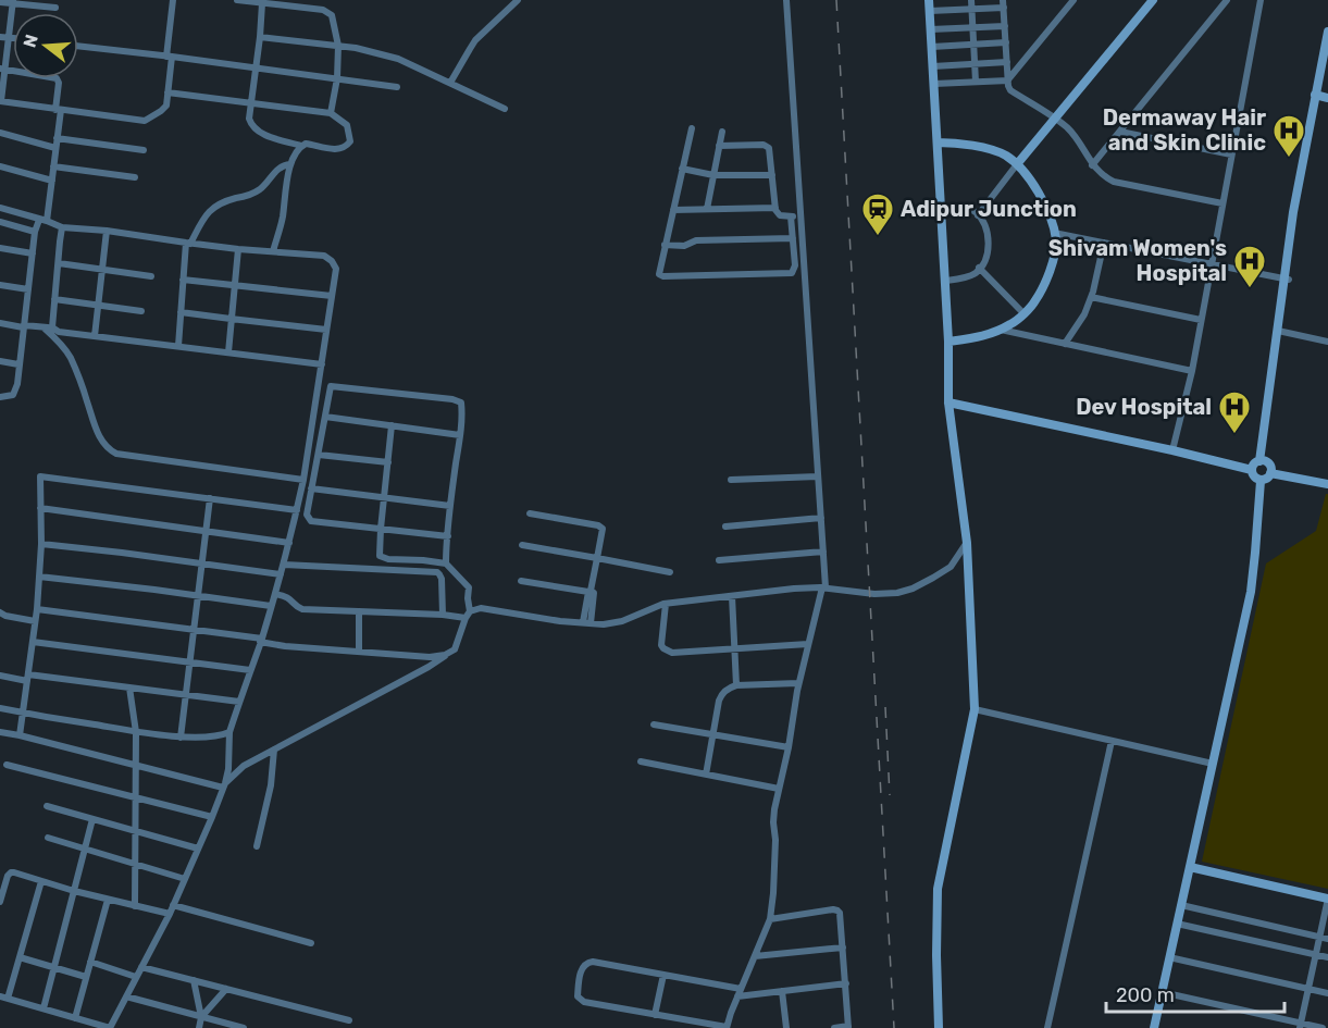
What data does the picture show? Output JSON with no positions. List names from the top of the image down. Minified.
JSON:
{"places":{"hospital":["Dermaway Hair and Skin Clinic","Shivam Women's Hospital","Dev Hospital"],"station":["Adipur Junction"]},"scale_bar":"200 m","north":"left"}
